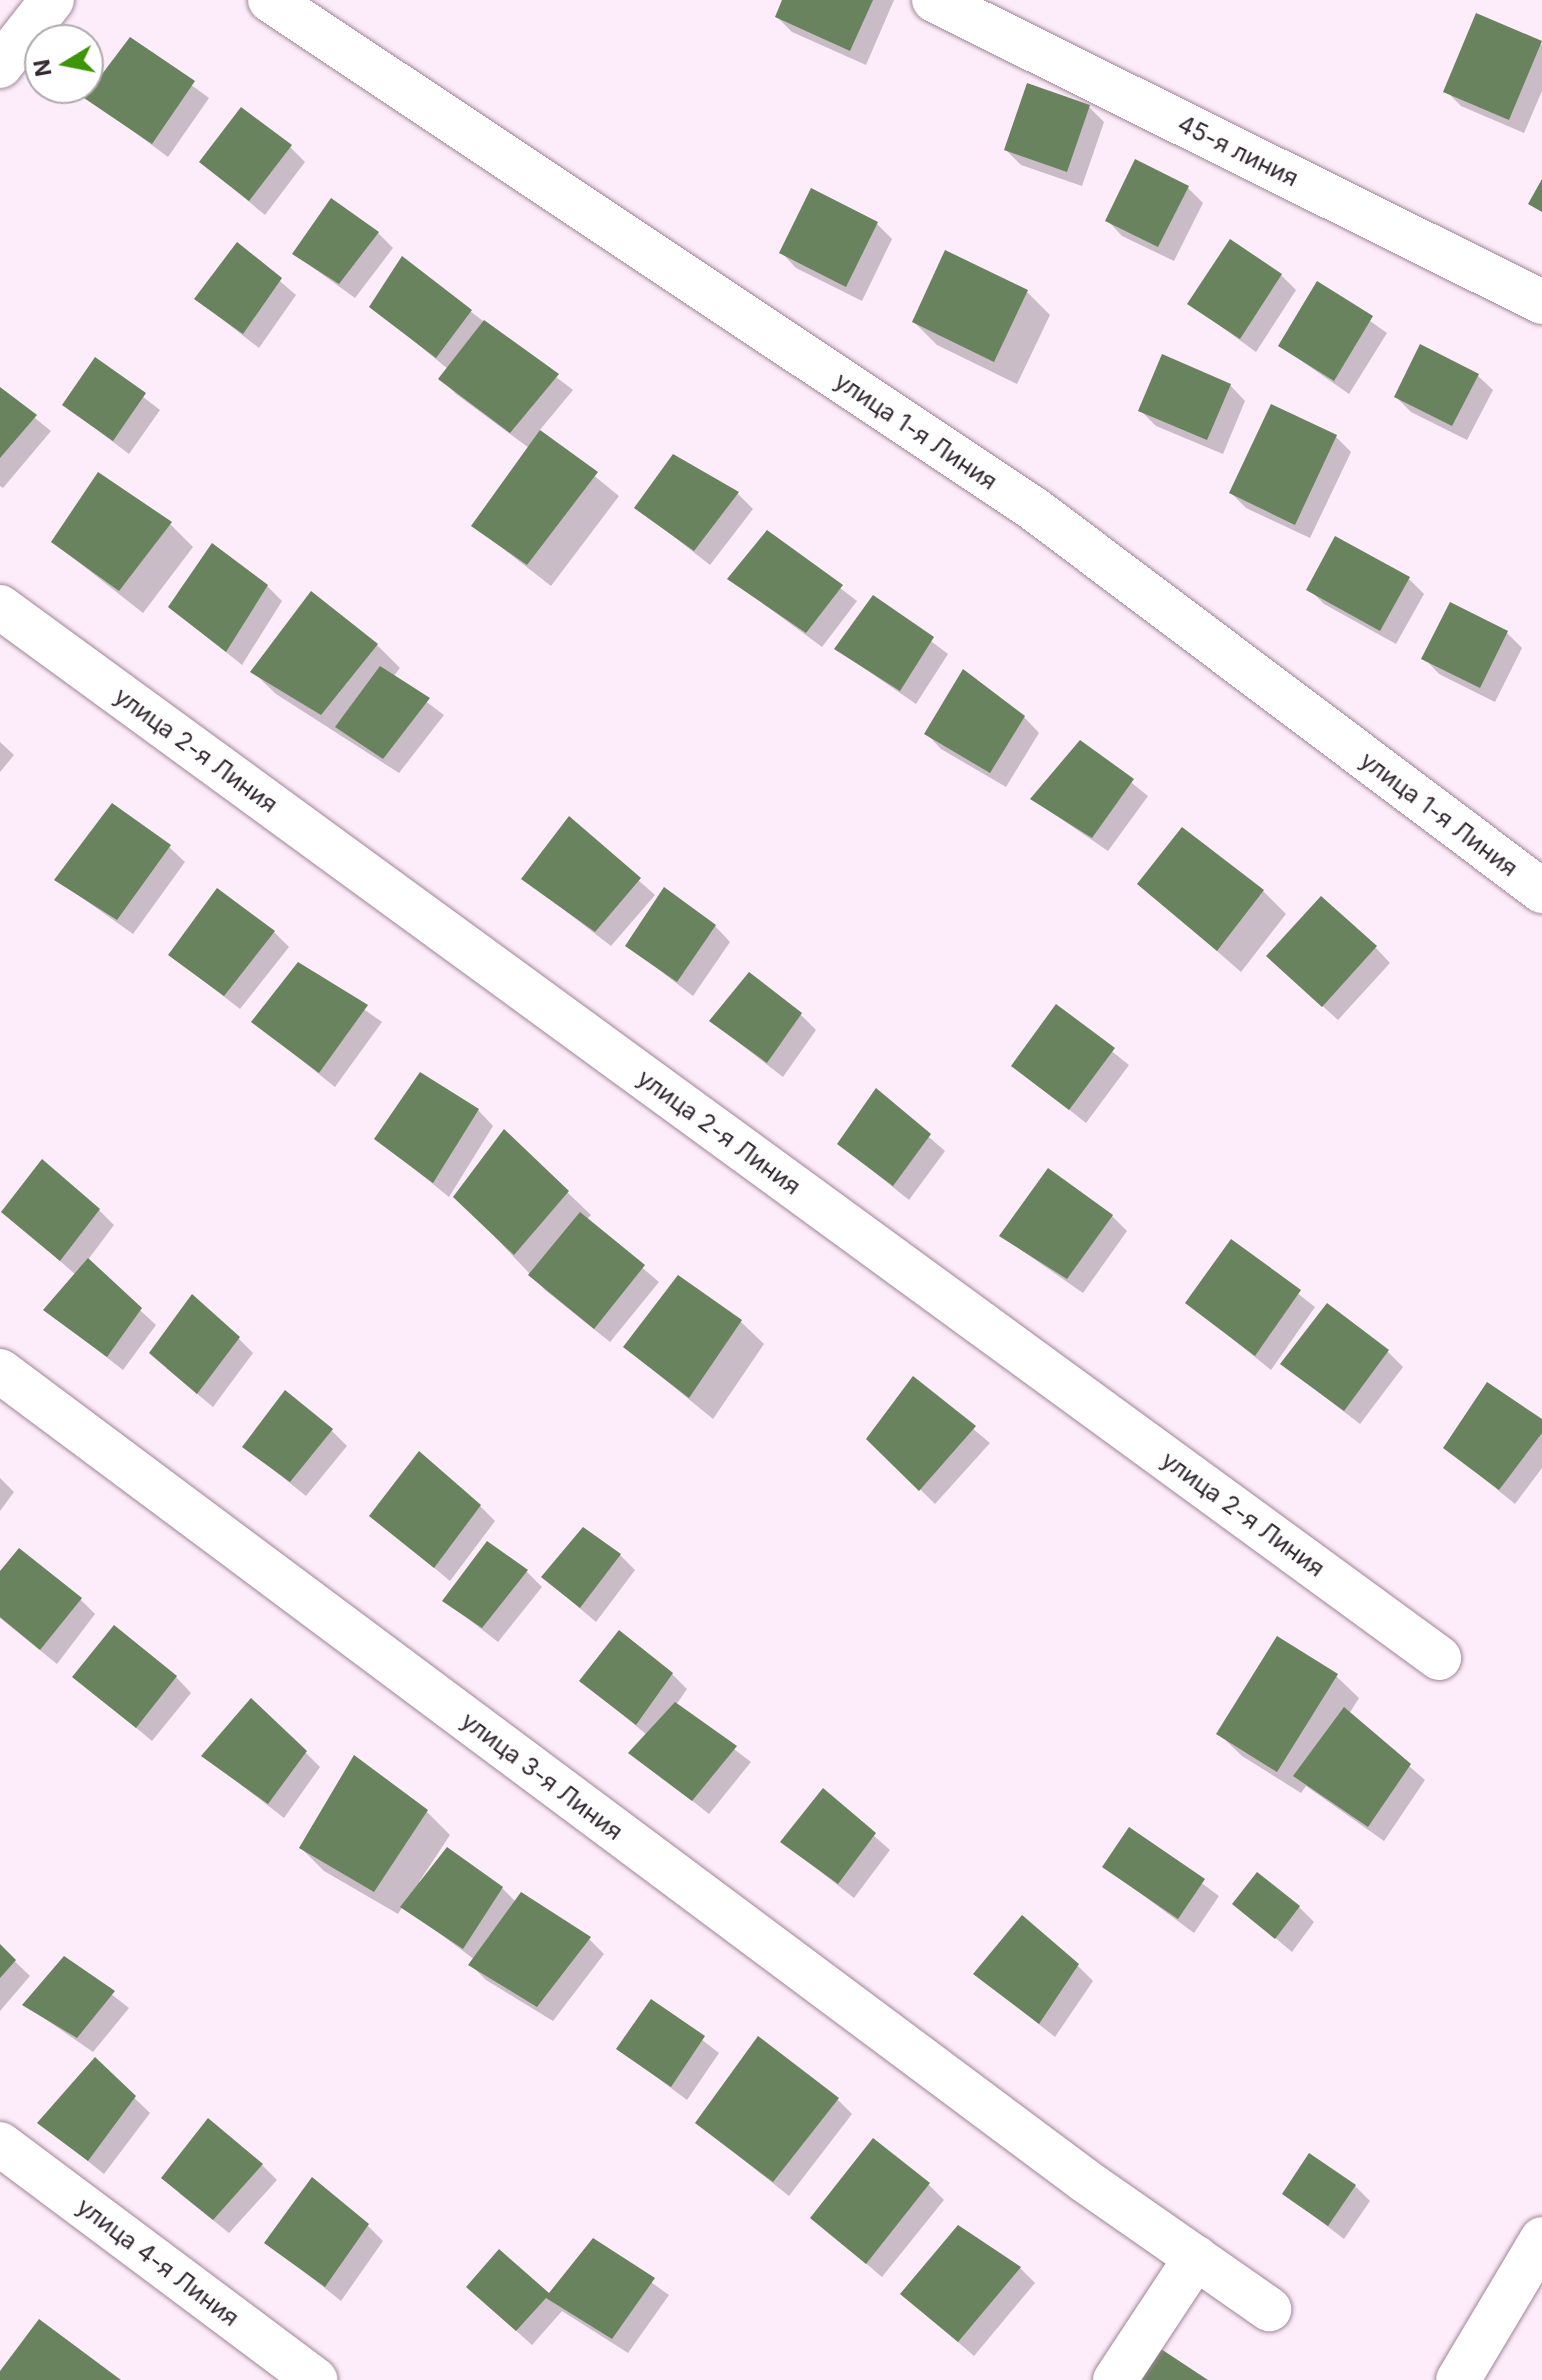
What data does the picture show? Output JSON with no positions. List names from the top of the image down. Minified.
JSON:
{"streets":{"street":["45-я линия","улица 1-я Линия","улица 2-я Линия","улица 3-я Линия","улица 4-я Линия"]},"north":"left"}
